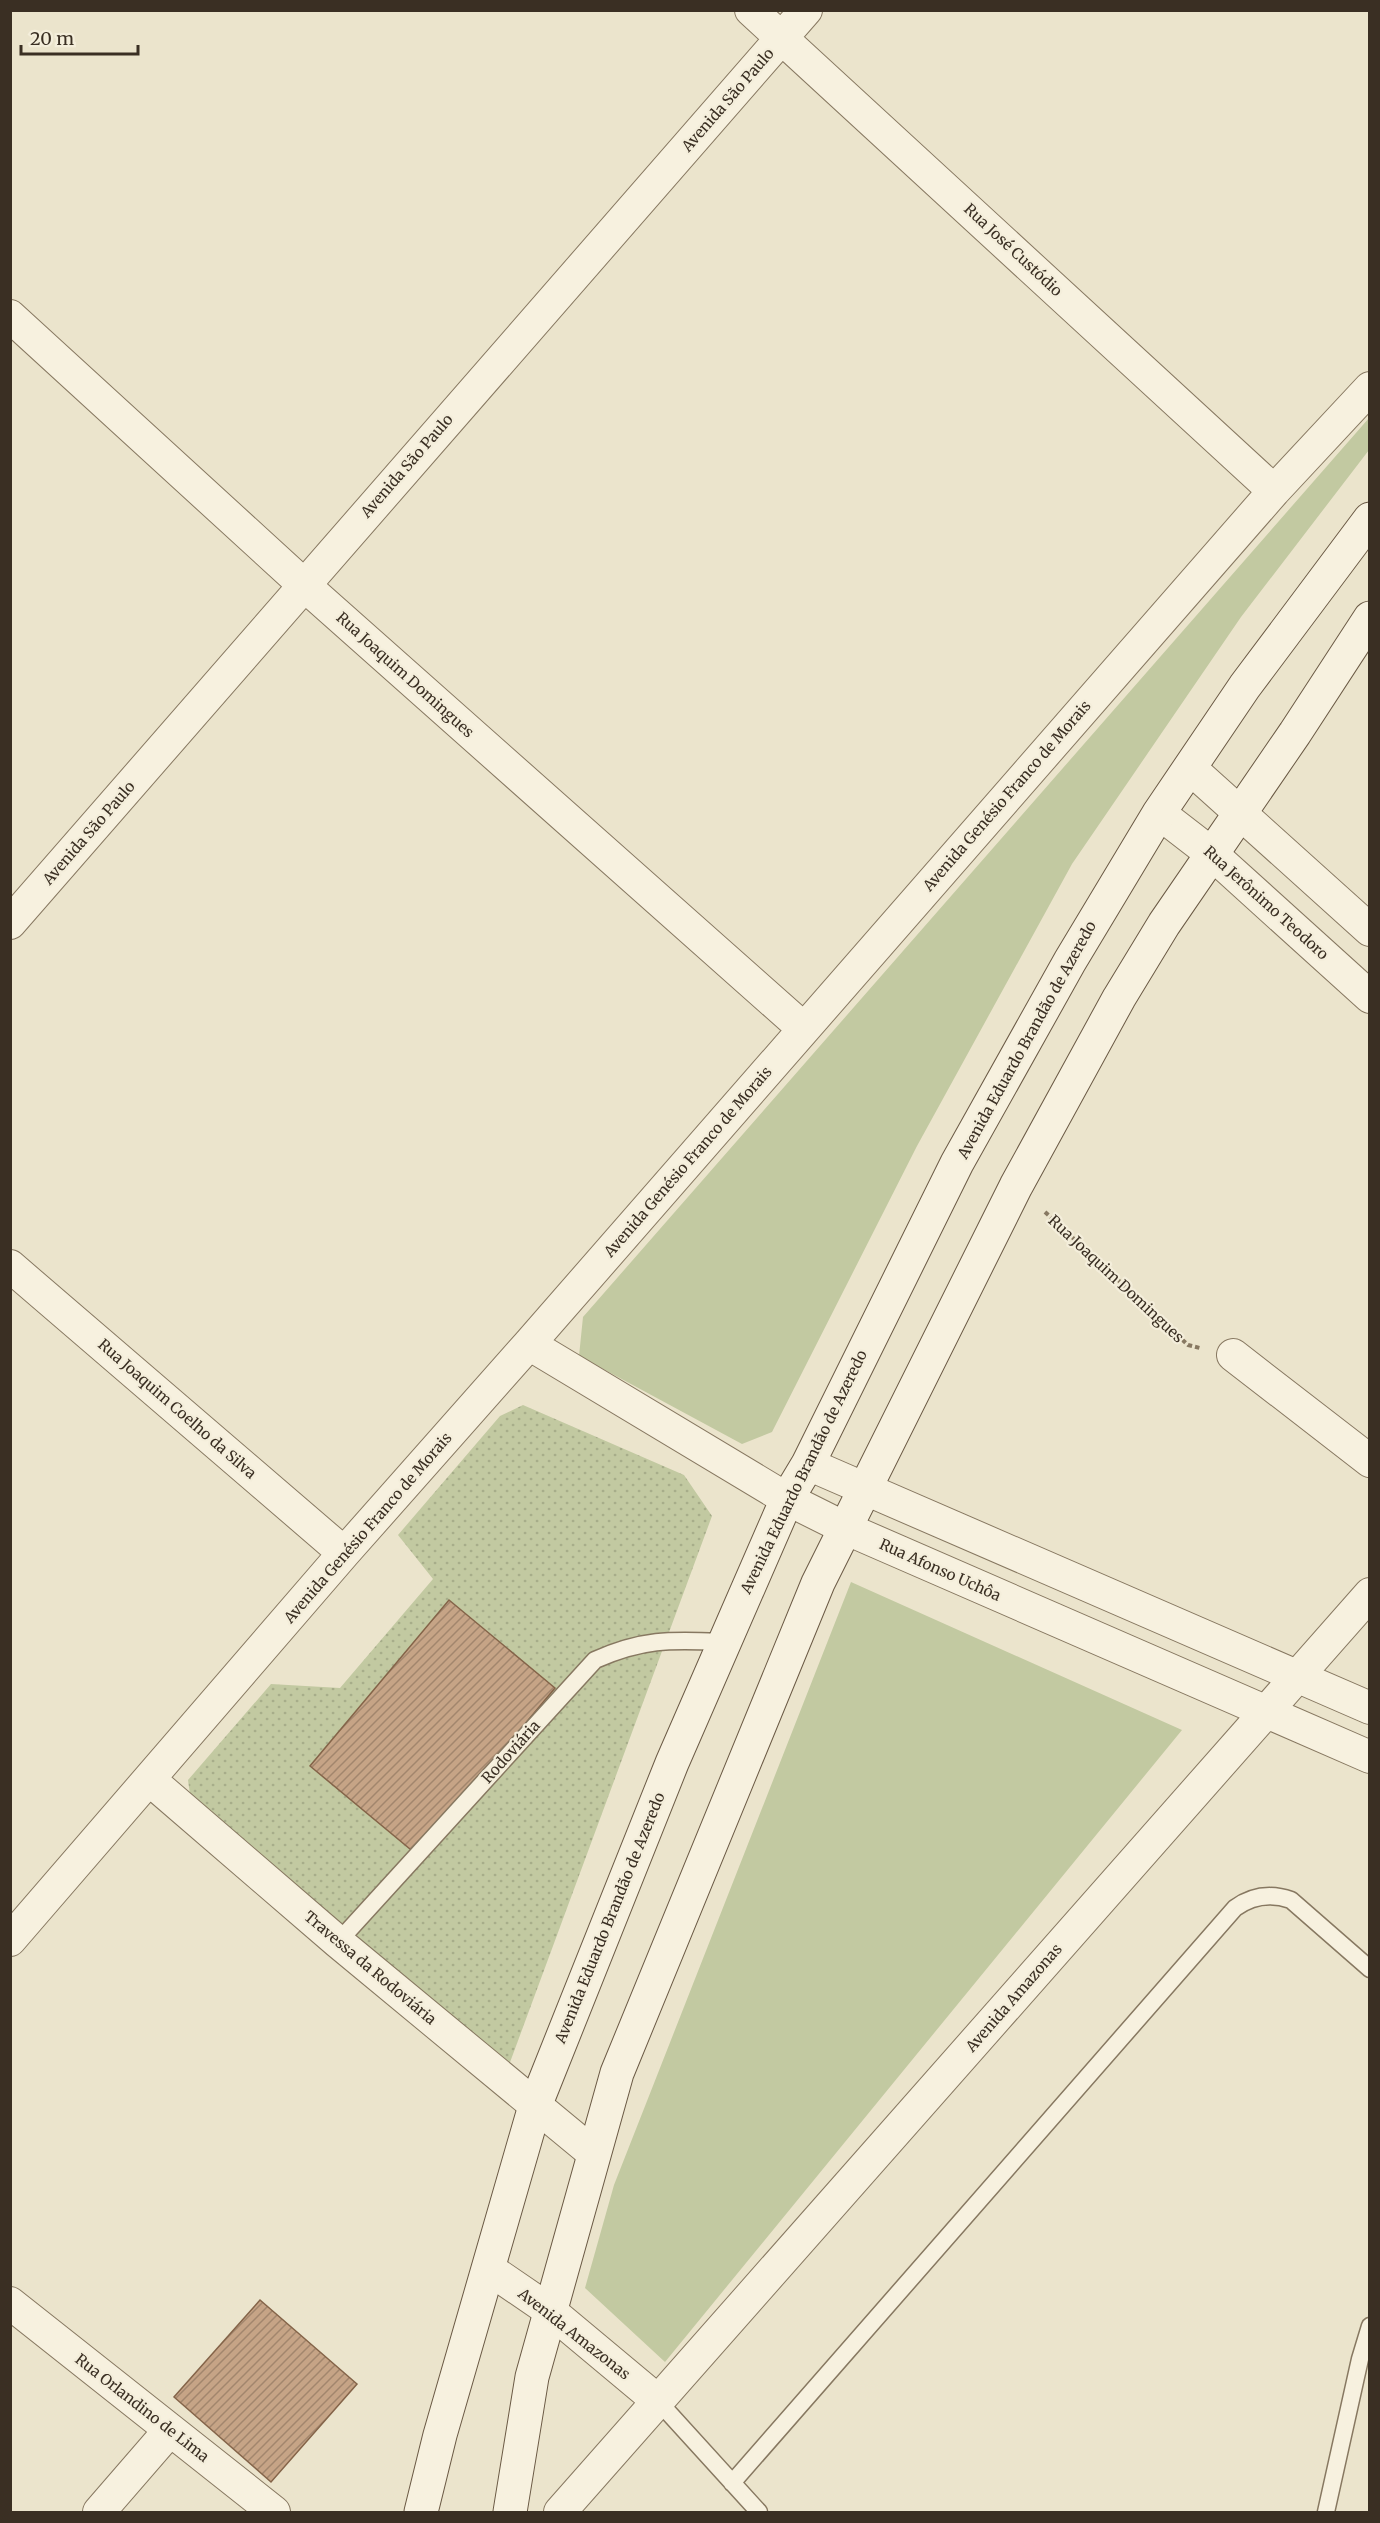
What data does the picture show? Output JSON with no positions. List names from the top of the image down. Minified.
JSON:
{"streets":{"main road":["Avenida Eduardo Brandão de Azeredo"],"street":["Avenida São Paulo","Rua José Custódio","Rua Joaquim Domingues","Avenida Genésio Franco de Morais","Rua Jerônimo Teodoro","Rua Joaquim Coelho da Silva","Rua Afonso Uchôa","Travessa da Rodoviária","Avenida Amazonas","Rua Orlandino de Lima"],"lane":["Rodoviária"]},"crossings":[["Avenida São Paulo","Rua José Custódio"],["Avenida São Paulo","Rua Joaquim Domingues"],["Rua José Custódio","Avenida Genésio Franco de Morais"],["Rua Joaquim Domingues","Avenida Genésio Franco de Morais"],["Avenida Genésio Franco de Morais","Rua Joaquim Coelho da Silva"],["Avenida Genésio Franco de Morais","Rua Afonso Uchôa"],["Avenida Genésio Franco de Morais","Travessa da Rodoviária"],["Rua Jerônimo Teodoro","Avenida Eduardo Brandão de Azeredo"],["Avenida Eduardo Brandão de Azeredo","Rua Afonso Uchôa"],["Avenida Eduardo Brandão de Azeredo","Rodoviária"],["Avenida Eduardo Brandão de Azeredo","Travessa da Rodoviária"],["Avenida Eduardo Brandão de Azeredo","Avenida Amazonas"],["Rua Afonso Uchôa","Avenida Amazonas"],["Rodoviária","Travessa da Rodoviária"]],"scale_bar":"20 m"}
